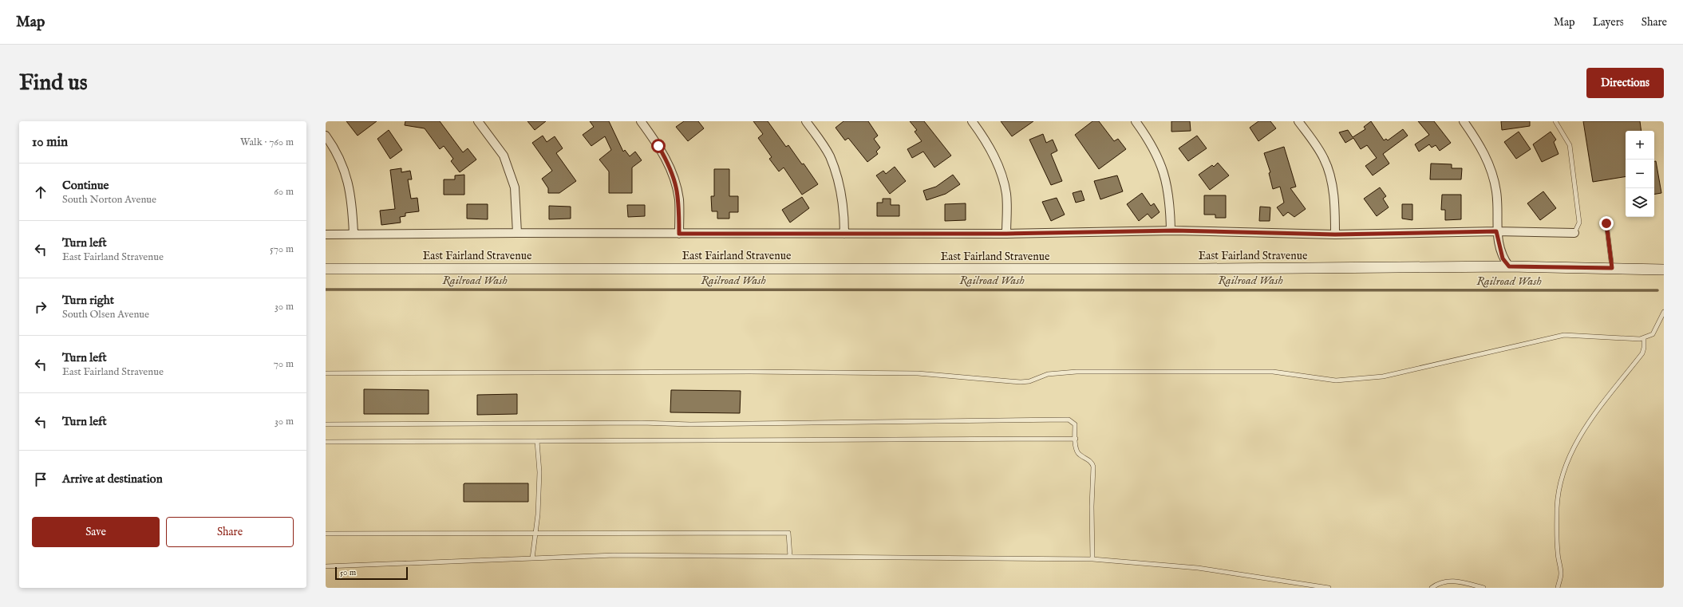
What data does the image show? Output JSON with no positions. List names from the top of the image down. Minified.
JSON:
{"streets":{"street":["East Fairland Stravenue"]},"water":["Railroad Wash"],"scale_bar":"50 m","page":{"header":"Map","nav":["Map","Layers","Share"],"buttons":["Directions",["Save","Share"]],"title":"Find us","heading":["10 min","Walk · 760 m"],"map_buttons":["+","−"],"list":[["Continue","South Norton Avenue","60 m"],["Turn left","East Fairland Stravenue","570 m"],["Turn right","South Olsen Avenue","30 m"],["Turn left","East Fairland Stravenue","70 m"],["Turn left","30 m"],"Arrive at destination"],"scale":"50 m"}}
